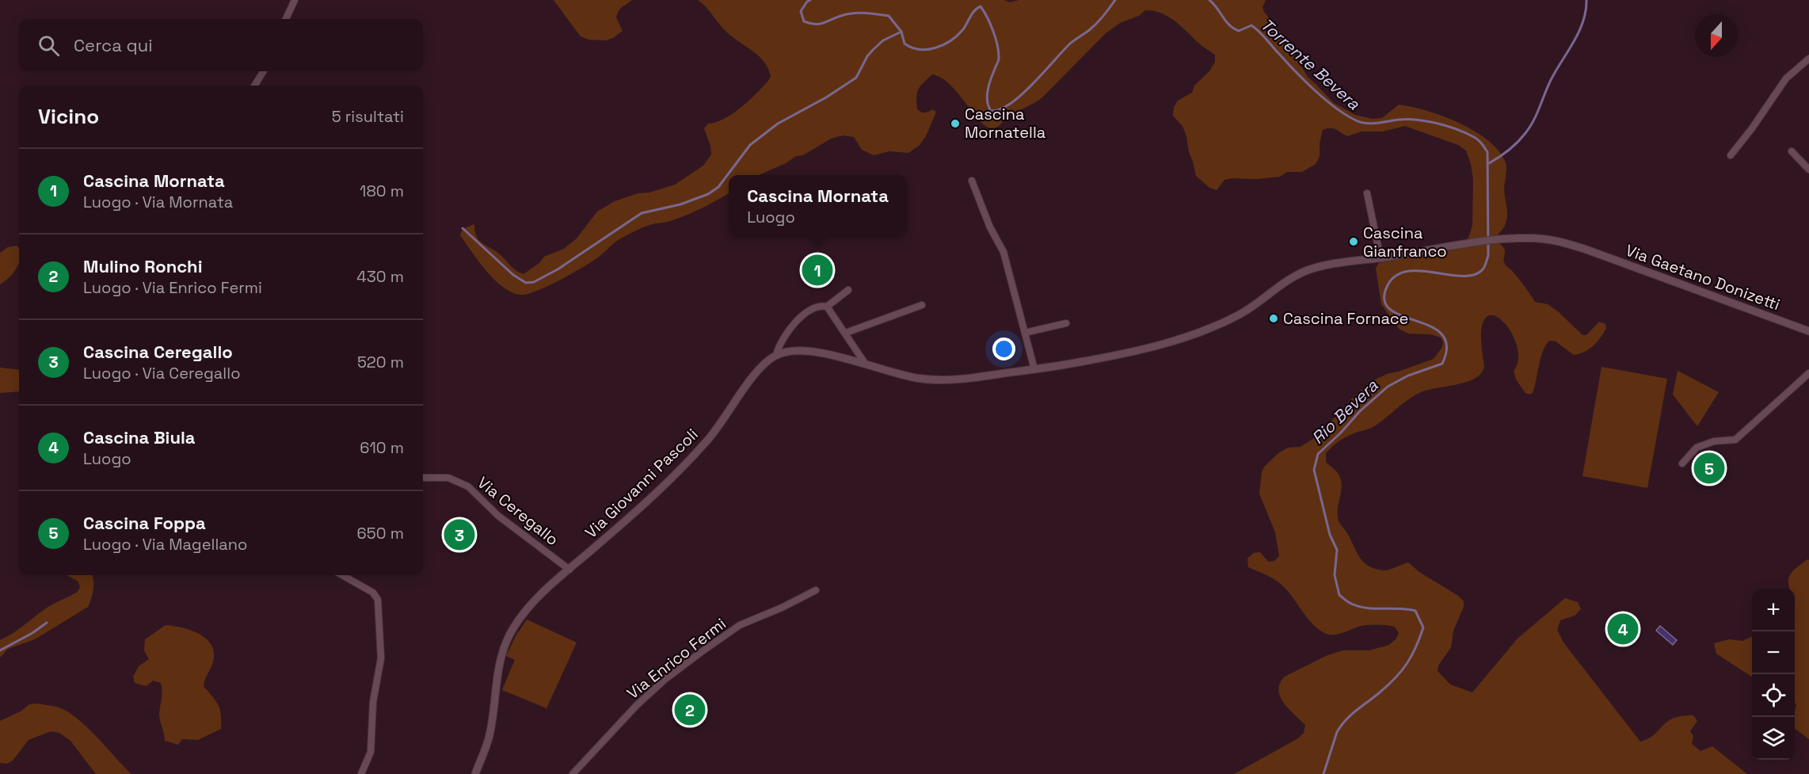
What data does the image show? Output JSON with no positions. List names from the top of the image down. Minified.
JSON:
{"streets":{"street":["Via Gaetano Donizetti","Via Giovanni Pascoli","Via Ceregallo","Via Enrico Fermi"]},"crossings":[["Via Giovanni Pascoli","Via Ceregallo"]],"water":["Torrente Bevera","Rio Bevera"],"places":["Cascina Mornatella","Cascina Gianfranco","Cascina Fornace"],"north":"bottom","page":{"search":"Cerca qui","heading":["Vicino","5 risultati"],"list":[{"mark":"1","name":"Cascina Mornata","note":"Luogo · Via Mornata","value":"180 m"},{"mark":"2","name":"Mulino Ronchi","note":"Luogo · Via Enrico Fermi","value":"430 m"},{"mark":"3","name":"Cascina Ceregallo","note":"Luogo · Via Ceregallo","value":"520 m"},{"mark":"4","name":"Cascina Biula","note":"Luogo","value":"610 m"},{"mark":"5","name":"Cascina Foppa","note":"Luogo · Via Magellano","value":"650 m"}],"popup":["Cascina Mornata","Luogo"],"pins":["1","5","3","4","2"],"map_buttons":["+","−"]}}
